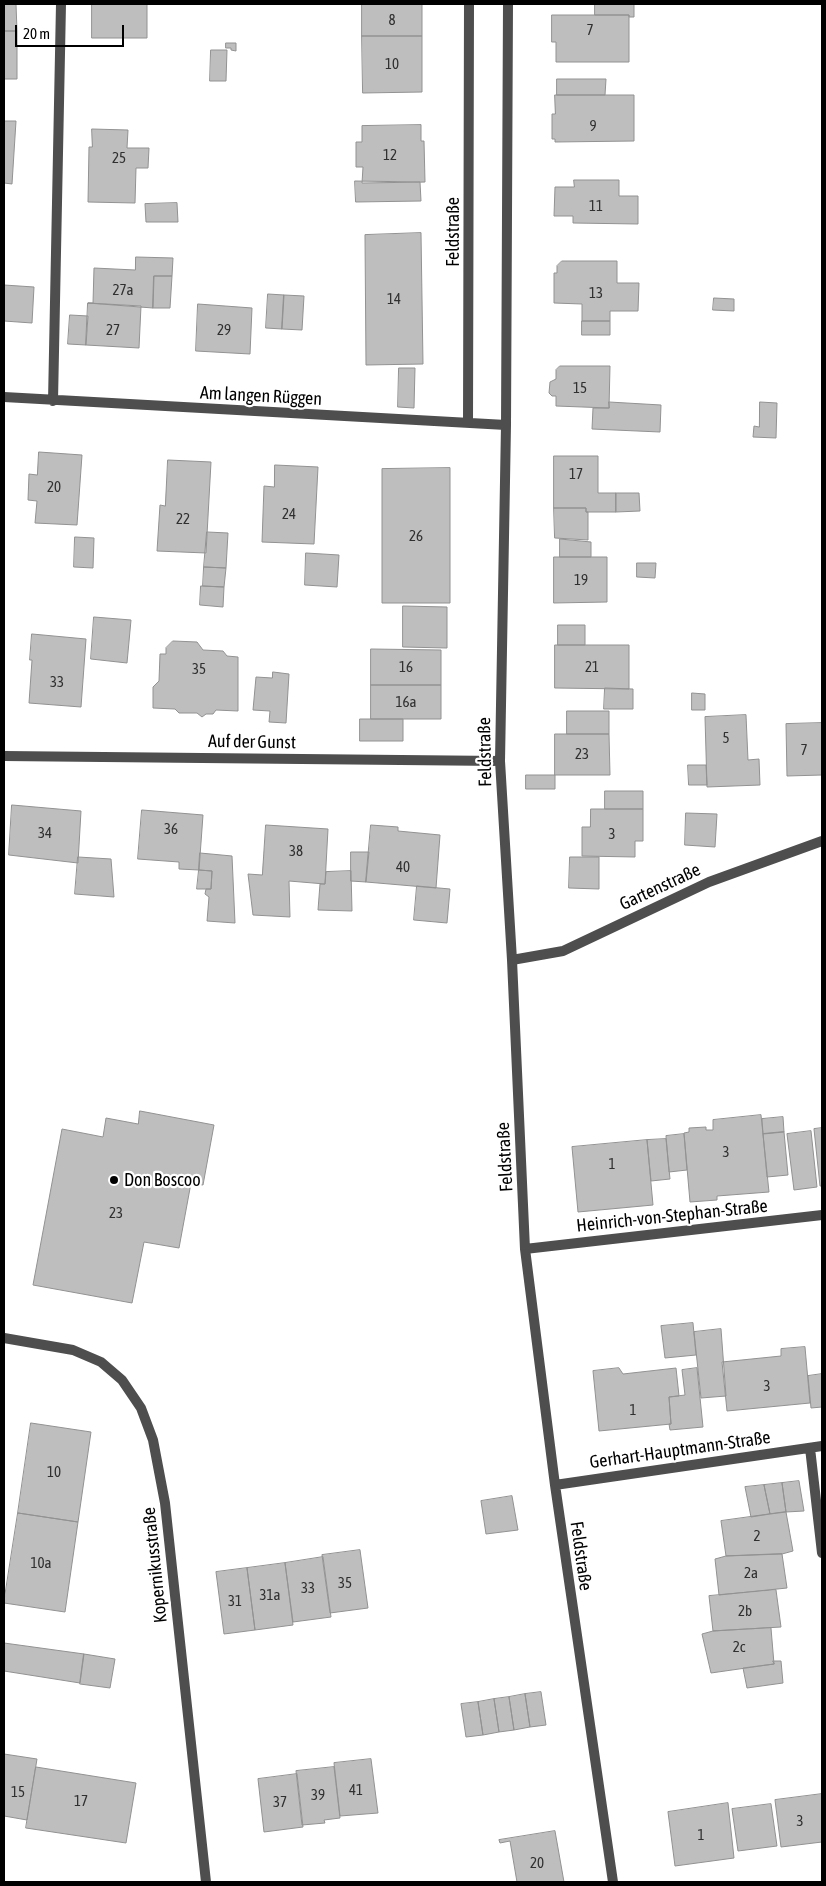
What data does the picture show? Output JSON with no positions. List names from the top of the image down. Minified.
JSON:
{"streets":{"street":["Feldstraße","Am langen Rüggen","Auf der Gunst","Gartenstraße","Heinrich-von-Stephan-Straße","Gerhart-Hauptmann-Straße","Kopernikusstraße"]},"crossings":[["Feldstraße","Am langen Rüggen"],["Feldstraße","Auf der Gunst"],["Feldstraße","Gartenstraße"],["Feldstraße","Heinrich-von-Stephan-Straße"],["Feldstraße","Gerhart-Hauptmann-Straße"]],"places":["Don Boscoo"],"house_numbers":["8","7","10","9","12","25","11","27a","13","14","27","29","15","17","20","24","22","26","19","16","21","35","33","16a","5","7","23","36","34","3","38","40","3","1","23","3","1","10","2","10a","2a","35","33","31a","31","2b","2c","41","15","39","17","37","3","1","20"],"scale_bar":"20 m"}
